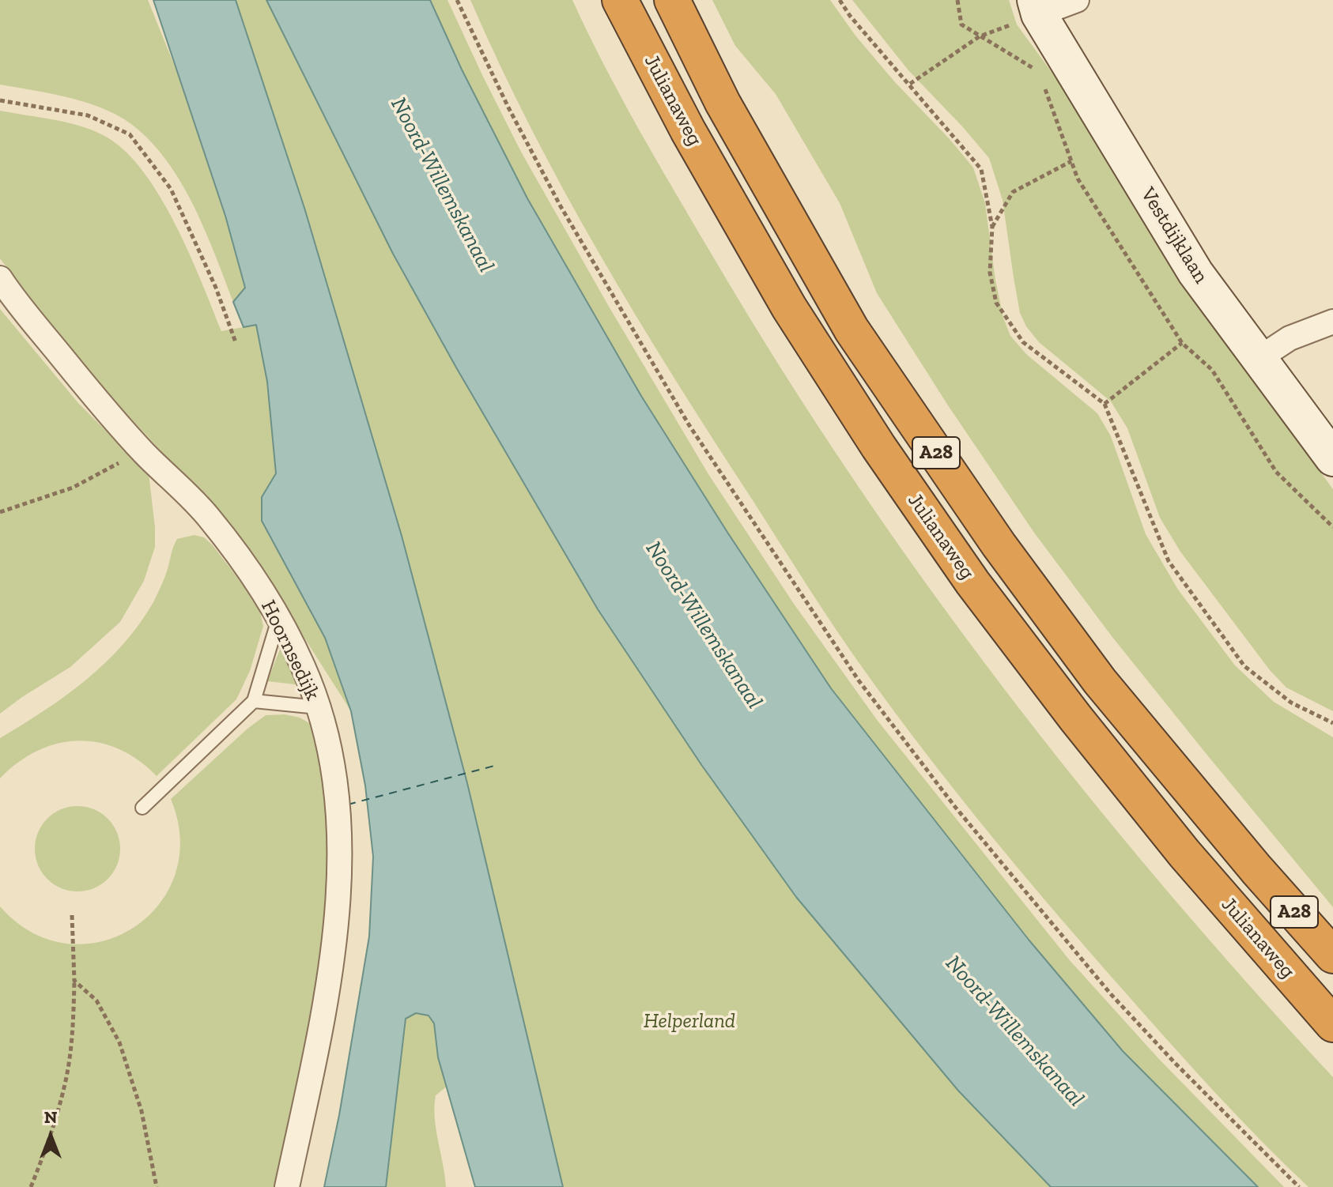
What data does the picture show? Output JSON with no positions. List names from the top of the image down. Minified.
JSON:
{"streets":{"highway":["Julianaweg","A28"],"street":["Vestdijklaan","Hoornsedijk"]},"water":["Noord-Willemskanaal"],"parks":["Helperland"],"north":"top"}
